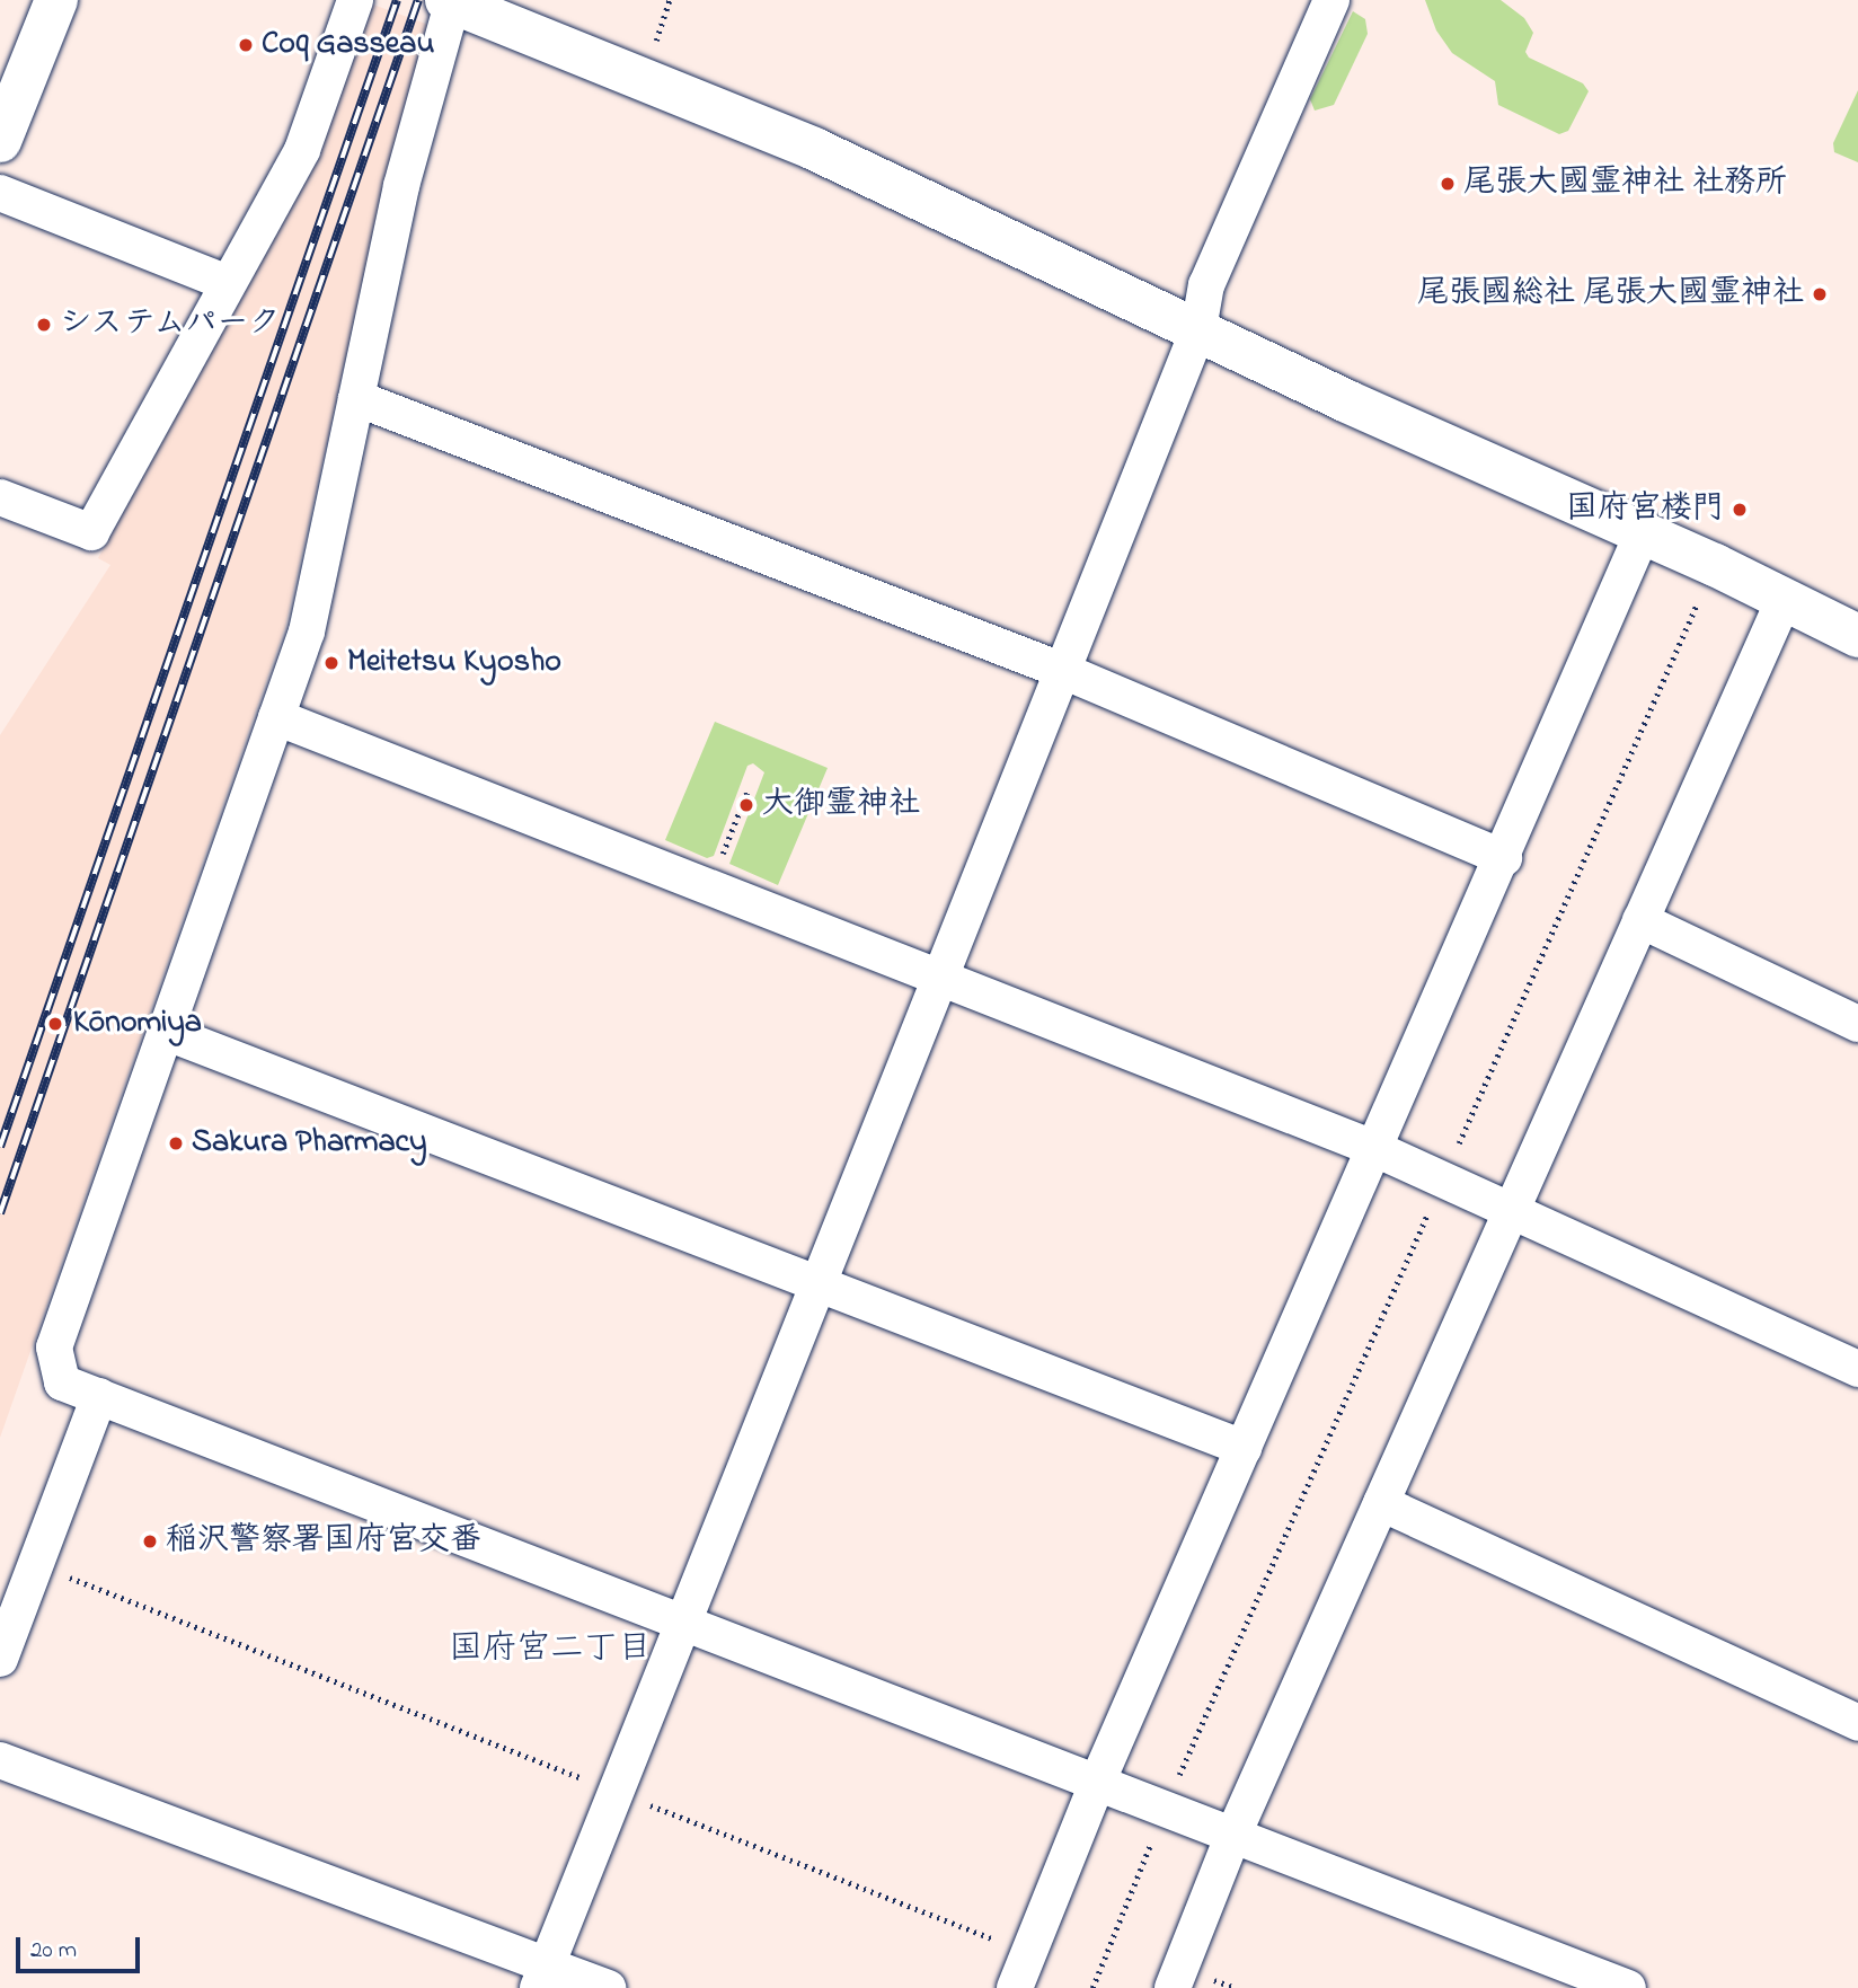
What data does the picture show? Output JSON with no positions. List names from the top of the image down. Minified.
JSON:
{"districts":["国府宮二丁目"],"places":["Coq Gasseau","尾張大國霊神社 社務所","尾張國総社 尾張大國霊神社","システムパーク","国府宮楼門","Meitetsu Kyosho","大御霊神社","Kōnomiya","Sakura Pharmacy","稲沢警察署国府宮交番"],"scale_bar":"20 m"}
